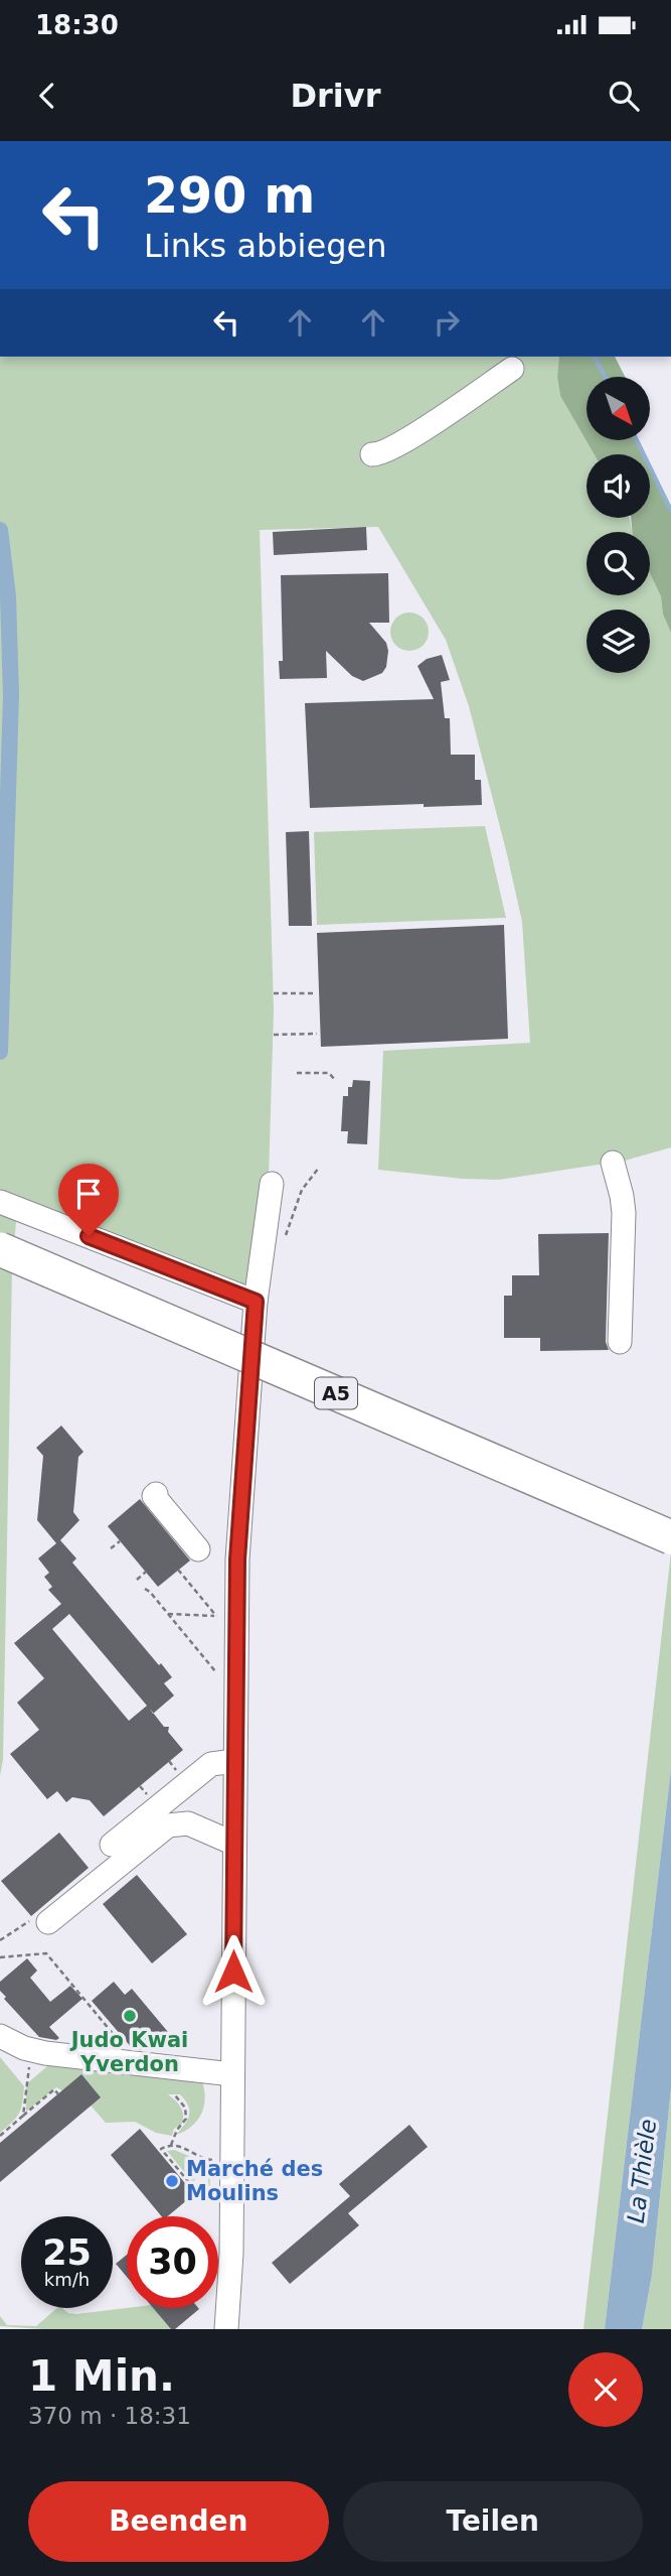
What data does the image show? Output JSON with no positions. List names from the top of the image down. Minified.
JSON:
{"streets":{"highway":["A5"]},"water":["La Thièle"],"places":["Judo Kwai Yverdon","Marché des Moulins"],"north":"bottom right","page":{"status":"18:30","header":"Drivr","turn":["290 m","Links abbiegen"],"speed":"25 km/h","limit":"30","heading":["1 Min.","370 m · 18:31"],"buttons":["Beenden","Teilen"]}}
